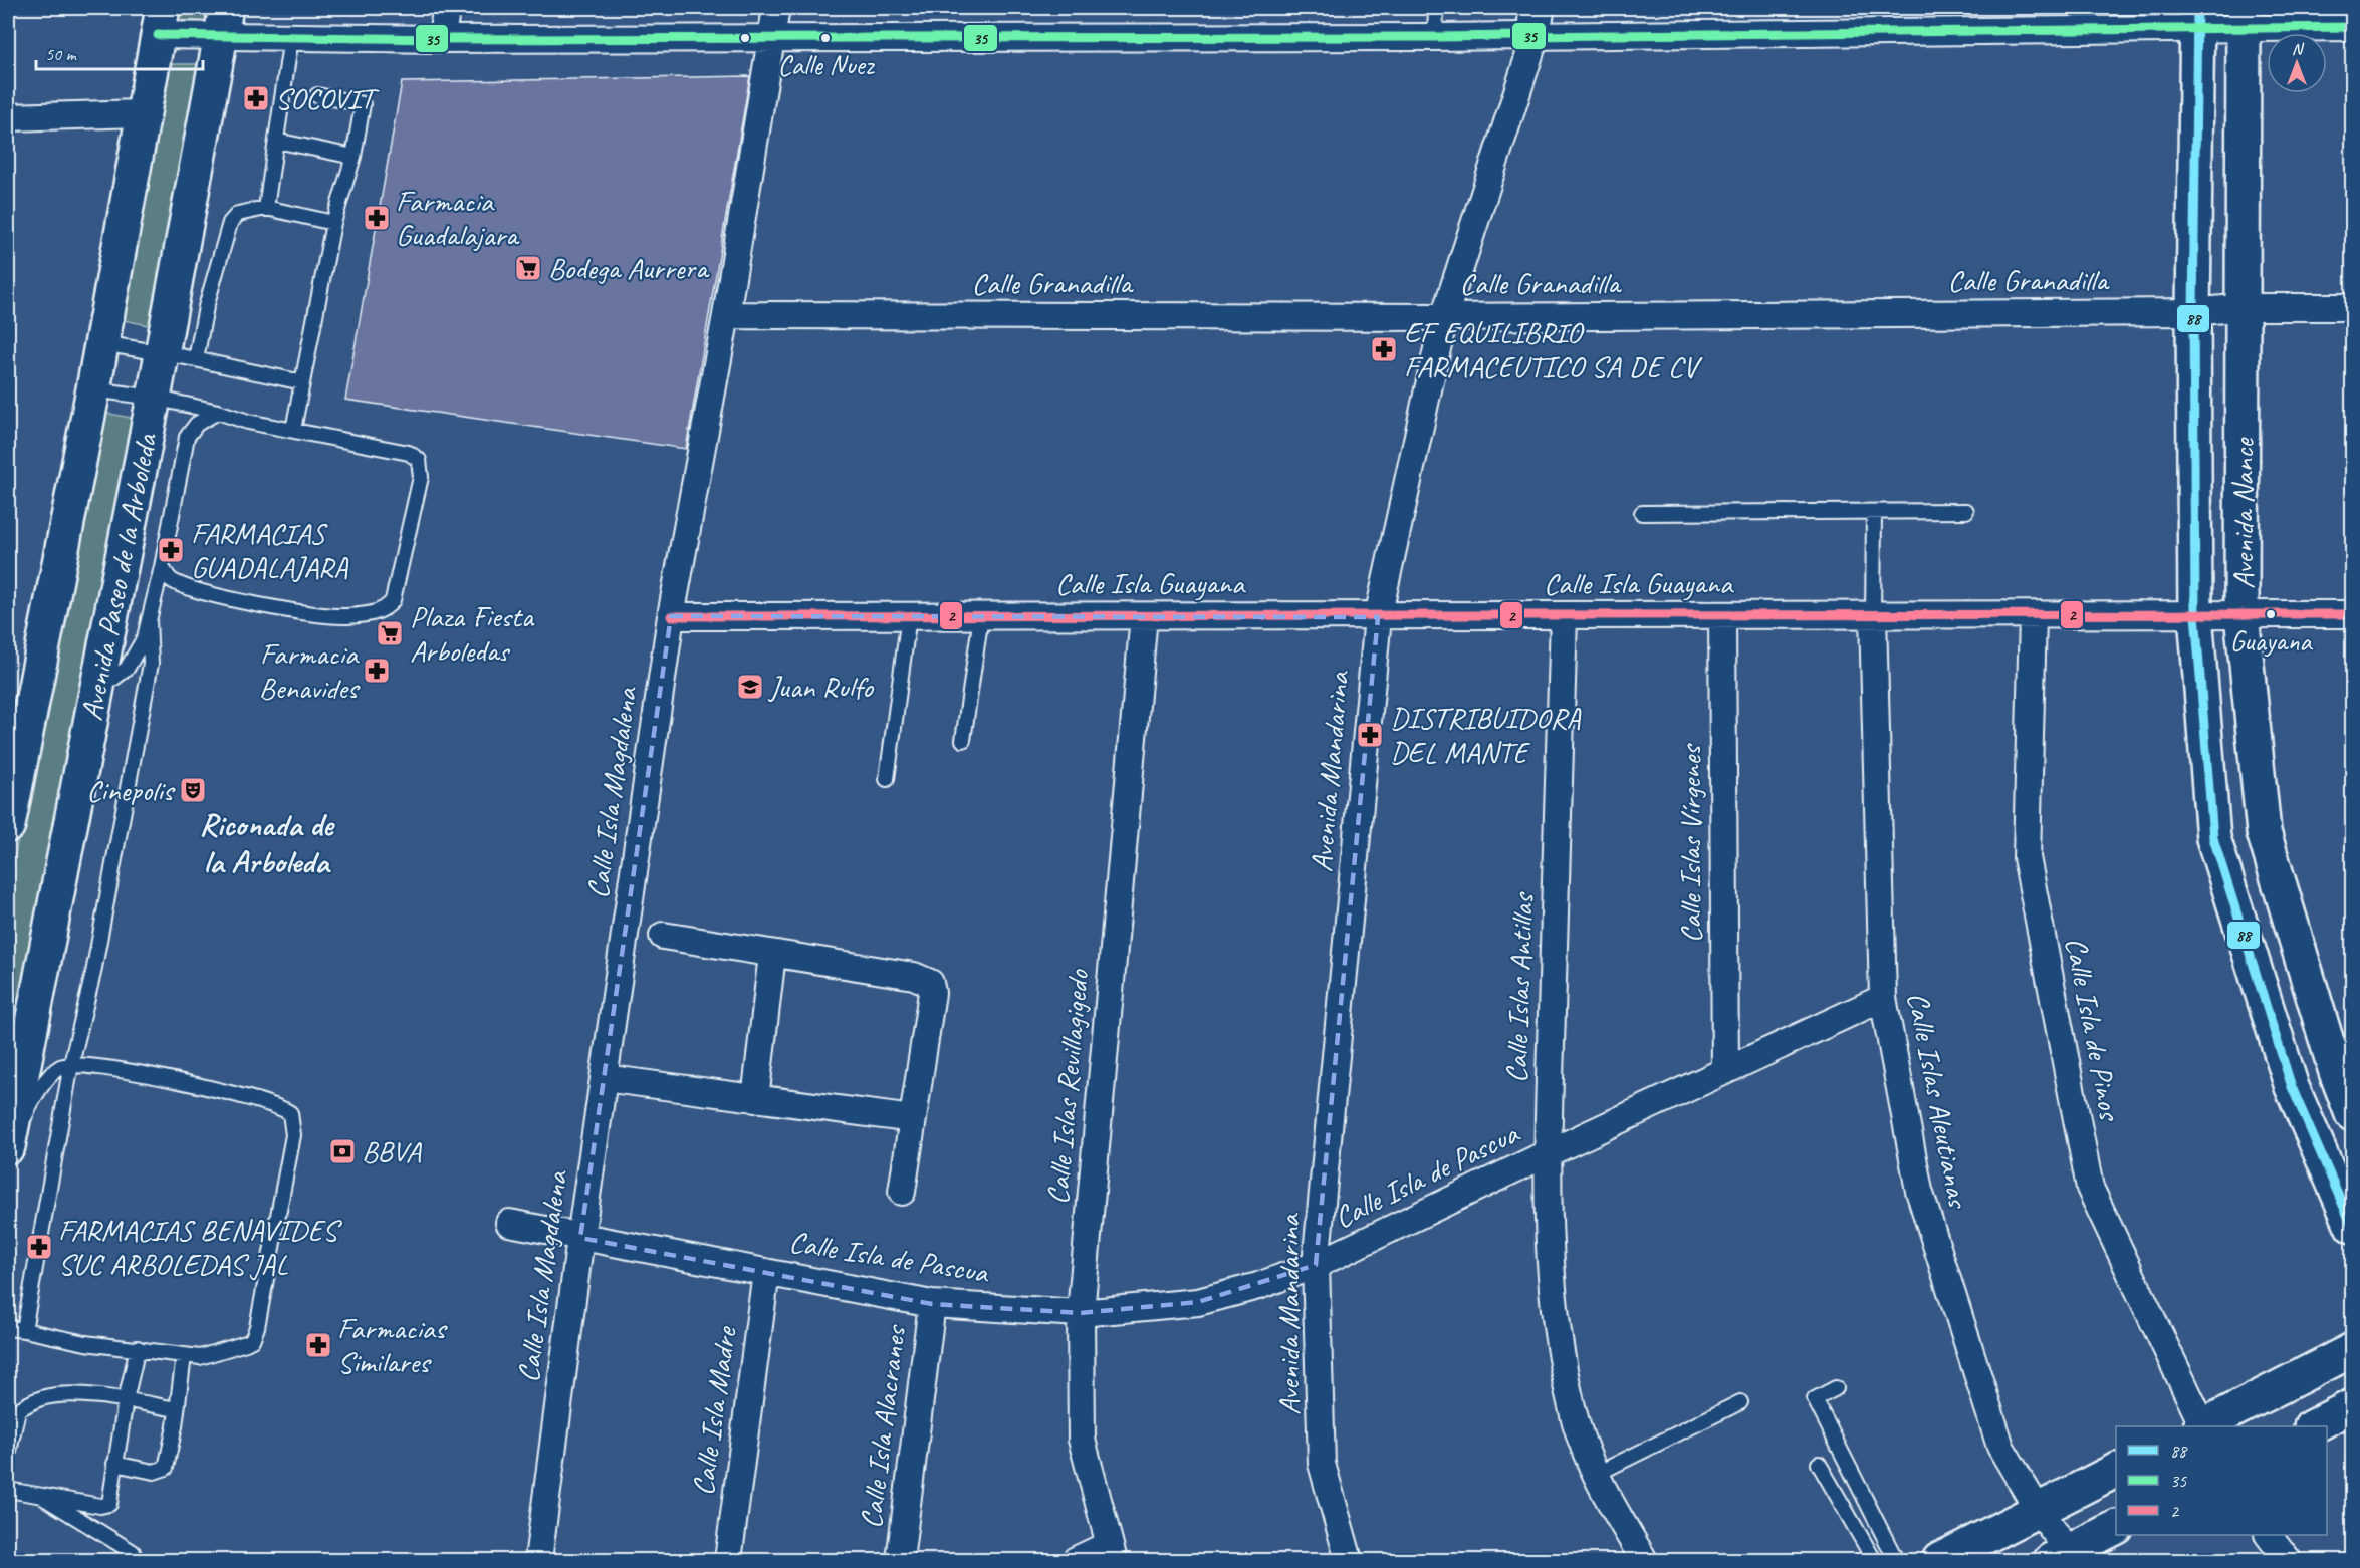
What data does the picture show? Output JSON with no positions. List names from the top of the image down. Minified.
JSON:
{"streets":{"street":["Calle Granadilla","Avenida Nance","Avenida Paseo de la Arboleda","Calle Isla Guayana","Avenida Mandarina","Calle Isla Magdalena","Calle Islas Vírgenes","Calle Islas Antillas","Calle Isla de Pinos","Calle Islas Revillagigedo","Calle Islas Aleutianas","Calle Isla de Pascua","Calle Isla Madre","Calle Isla Alacranes"]},"crossings":[["Calle Granadilla","Avenida Nance"],["Calle Granadilla","Avenida Mandarina"],["Calle Granadilla","Calle Isla Magdalena"],["Avenida Nance","Calle Isla Guayana"],["Calle Isla Guayana","Avenida Mandarina"],["Calle Isla Guayana","Calle Isla Magdalena"],["Calle Isla Guayana","Calle Islas Vírgenes"],["Calle Isla Guayana","Calle Islas Antillas"],["Calle Isla Guayana","Calle Isla de Pinos"],["Calle Isla Guayana","Calle Islas Revillagigedo"],["Calle Isla Guayana","Calle Islas Aleutianas"],["Avenida Mandarina","Calle Isla de Pascua"],["Calle Isla Magdalena","Calle Isla de Pascua"],["Calle Islas Vírgenes","Calle Isla de Pascua"],["Calle Islas Antillas","Calle Isla de Pascua"],["Calle Islas Revillagigedo","Calle Isla de Pascua"],["Calle Islas Aleutianas","Calle Isla de Pascua"],["Calle Isla de Pascua","Calle Isla Madre"],["Calle Isla de Pascua","Calle Isla Alacranes"]],"districts":["Riconada de la Arboleda"],"places":{"other":["Calle Nuez","Guayana"],"pharmacy":["SOCOVIT","Farmacia Guadalajara","EF EQUILIBRIO FARMACEUTICO SA DE CV","FARMACIAS GUADALAJARA","Farmacia Benavides","DISTRIBUIDORA DEL MANTE","FARMACIAS BENAVIDES SUC ARBOLEDAS JAL","Farmacias Similares"],"supermarket":["Bodega Aurrera","Plaza Fiesta Arboledas"],"school or university":["Juan Rulfo"],"theatre":["Cinepolis"],"bank":["BBVA"]},"lines":["transit line 88","transit line 35","transit line 2"],"legend":["88","35","2"],"scale_bar":"50 m","north":"top"}
